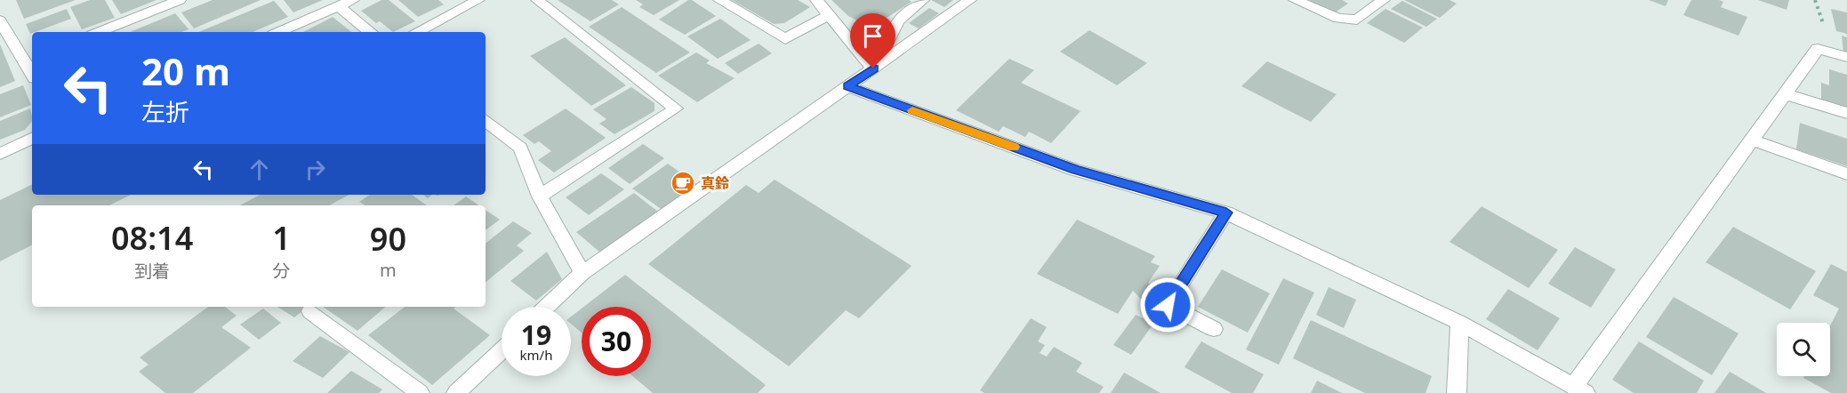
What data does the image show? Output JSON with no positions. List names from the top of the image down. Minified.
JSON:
{"places":{"cafe":["真鈴"]},"page":{"turn":["20 m","左折"],"eta":["08:14","到着","1","分","90","m"],"speed":"19 km/h","limit":"30"}}
